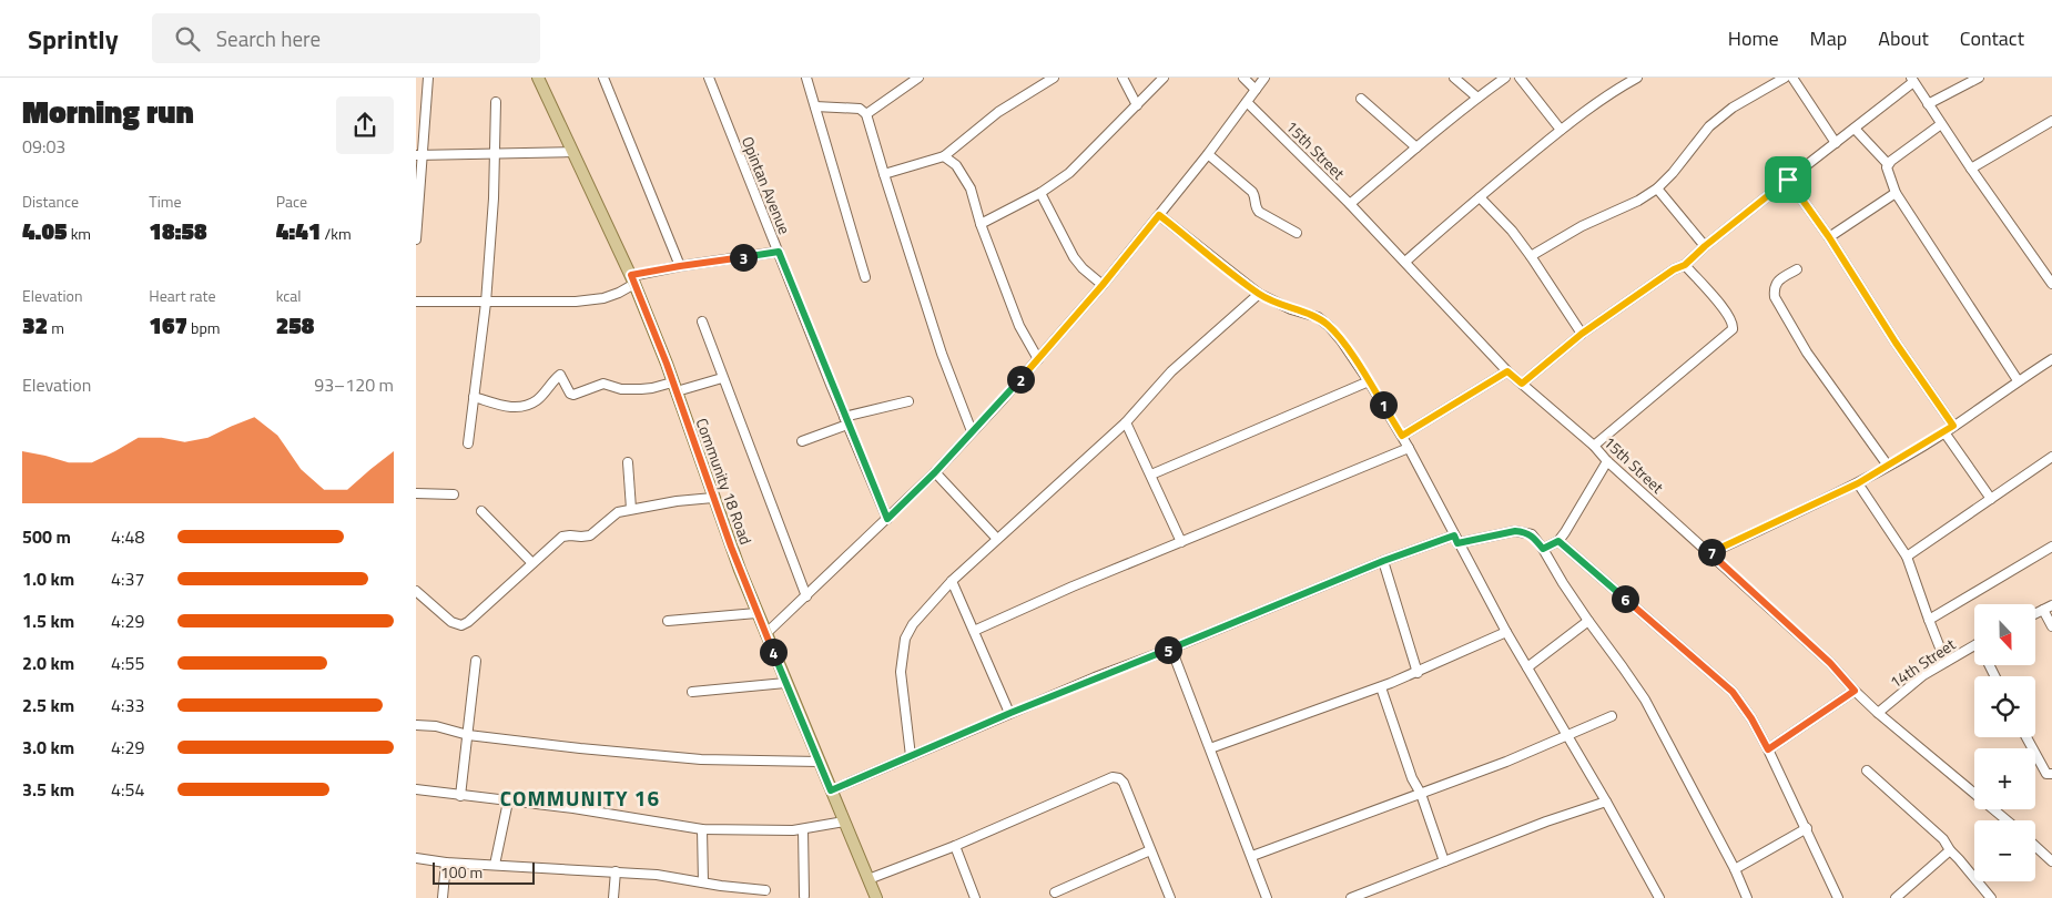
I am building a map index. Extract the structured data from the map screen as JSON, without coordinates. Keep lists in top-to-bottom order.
{
  "streets": {
    "main road": ["Community 18 Road"],
    "street": ["15th Street", "Opintan Avenue", "14th Street"]
  },
  "crossings": [
    ["15th Street", "14th Street"]
  ],
  "districts": ["COMMUNITY 16"],
  "scale_bar": "100 m",
  "north": "bottom",
  "page": {
    "header": "Sprintly",
    "search": "Search here",
    "nav": [
      "Home",
      "Map",
      "About",
      "Contact"
    ],
    "heading": ["Morning run", "09:03"],
    "stats": [
      ["Distance", "4.05 km"],
      ["Time", "18:58"],
      ["Pace", "4:41 /km"],
      ["Elevation", "32 m"],
      ["Heart rate", "167 bpm"],
      ["kcal", "258"]
    ],
    "pins": [
      "3",
      "2",
      "1",
      "7",
      "6",
      "5",
      "4"
    ],
    "chart": ["Elevation", "93–120 m"],
    "list": [
      {
        "name": "500 m",
        "note": "4:48"
      },
      {
        "name": "1.0 km",
        "note": "4:37"
      },
      {
        "name": "1.5 km",
        "note": "4:29"
      },
      {
        "name": "2.0 km",
        "note": "4:55"
      },
      {
        "name": "2.5 km",
        "note": "4:33"
      },
      {
        "name": "3.0 km",
        "note": "4:29"
      },
      {
        "name": "3.5 km",
        "note": "4:54"
      }
    ],
    "map_buttons": ["+", "−"],
    "scale": "100 m"
  }
}
